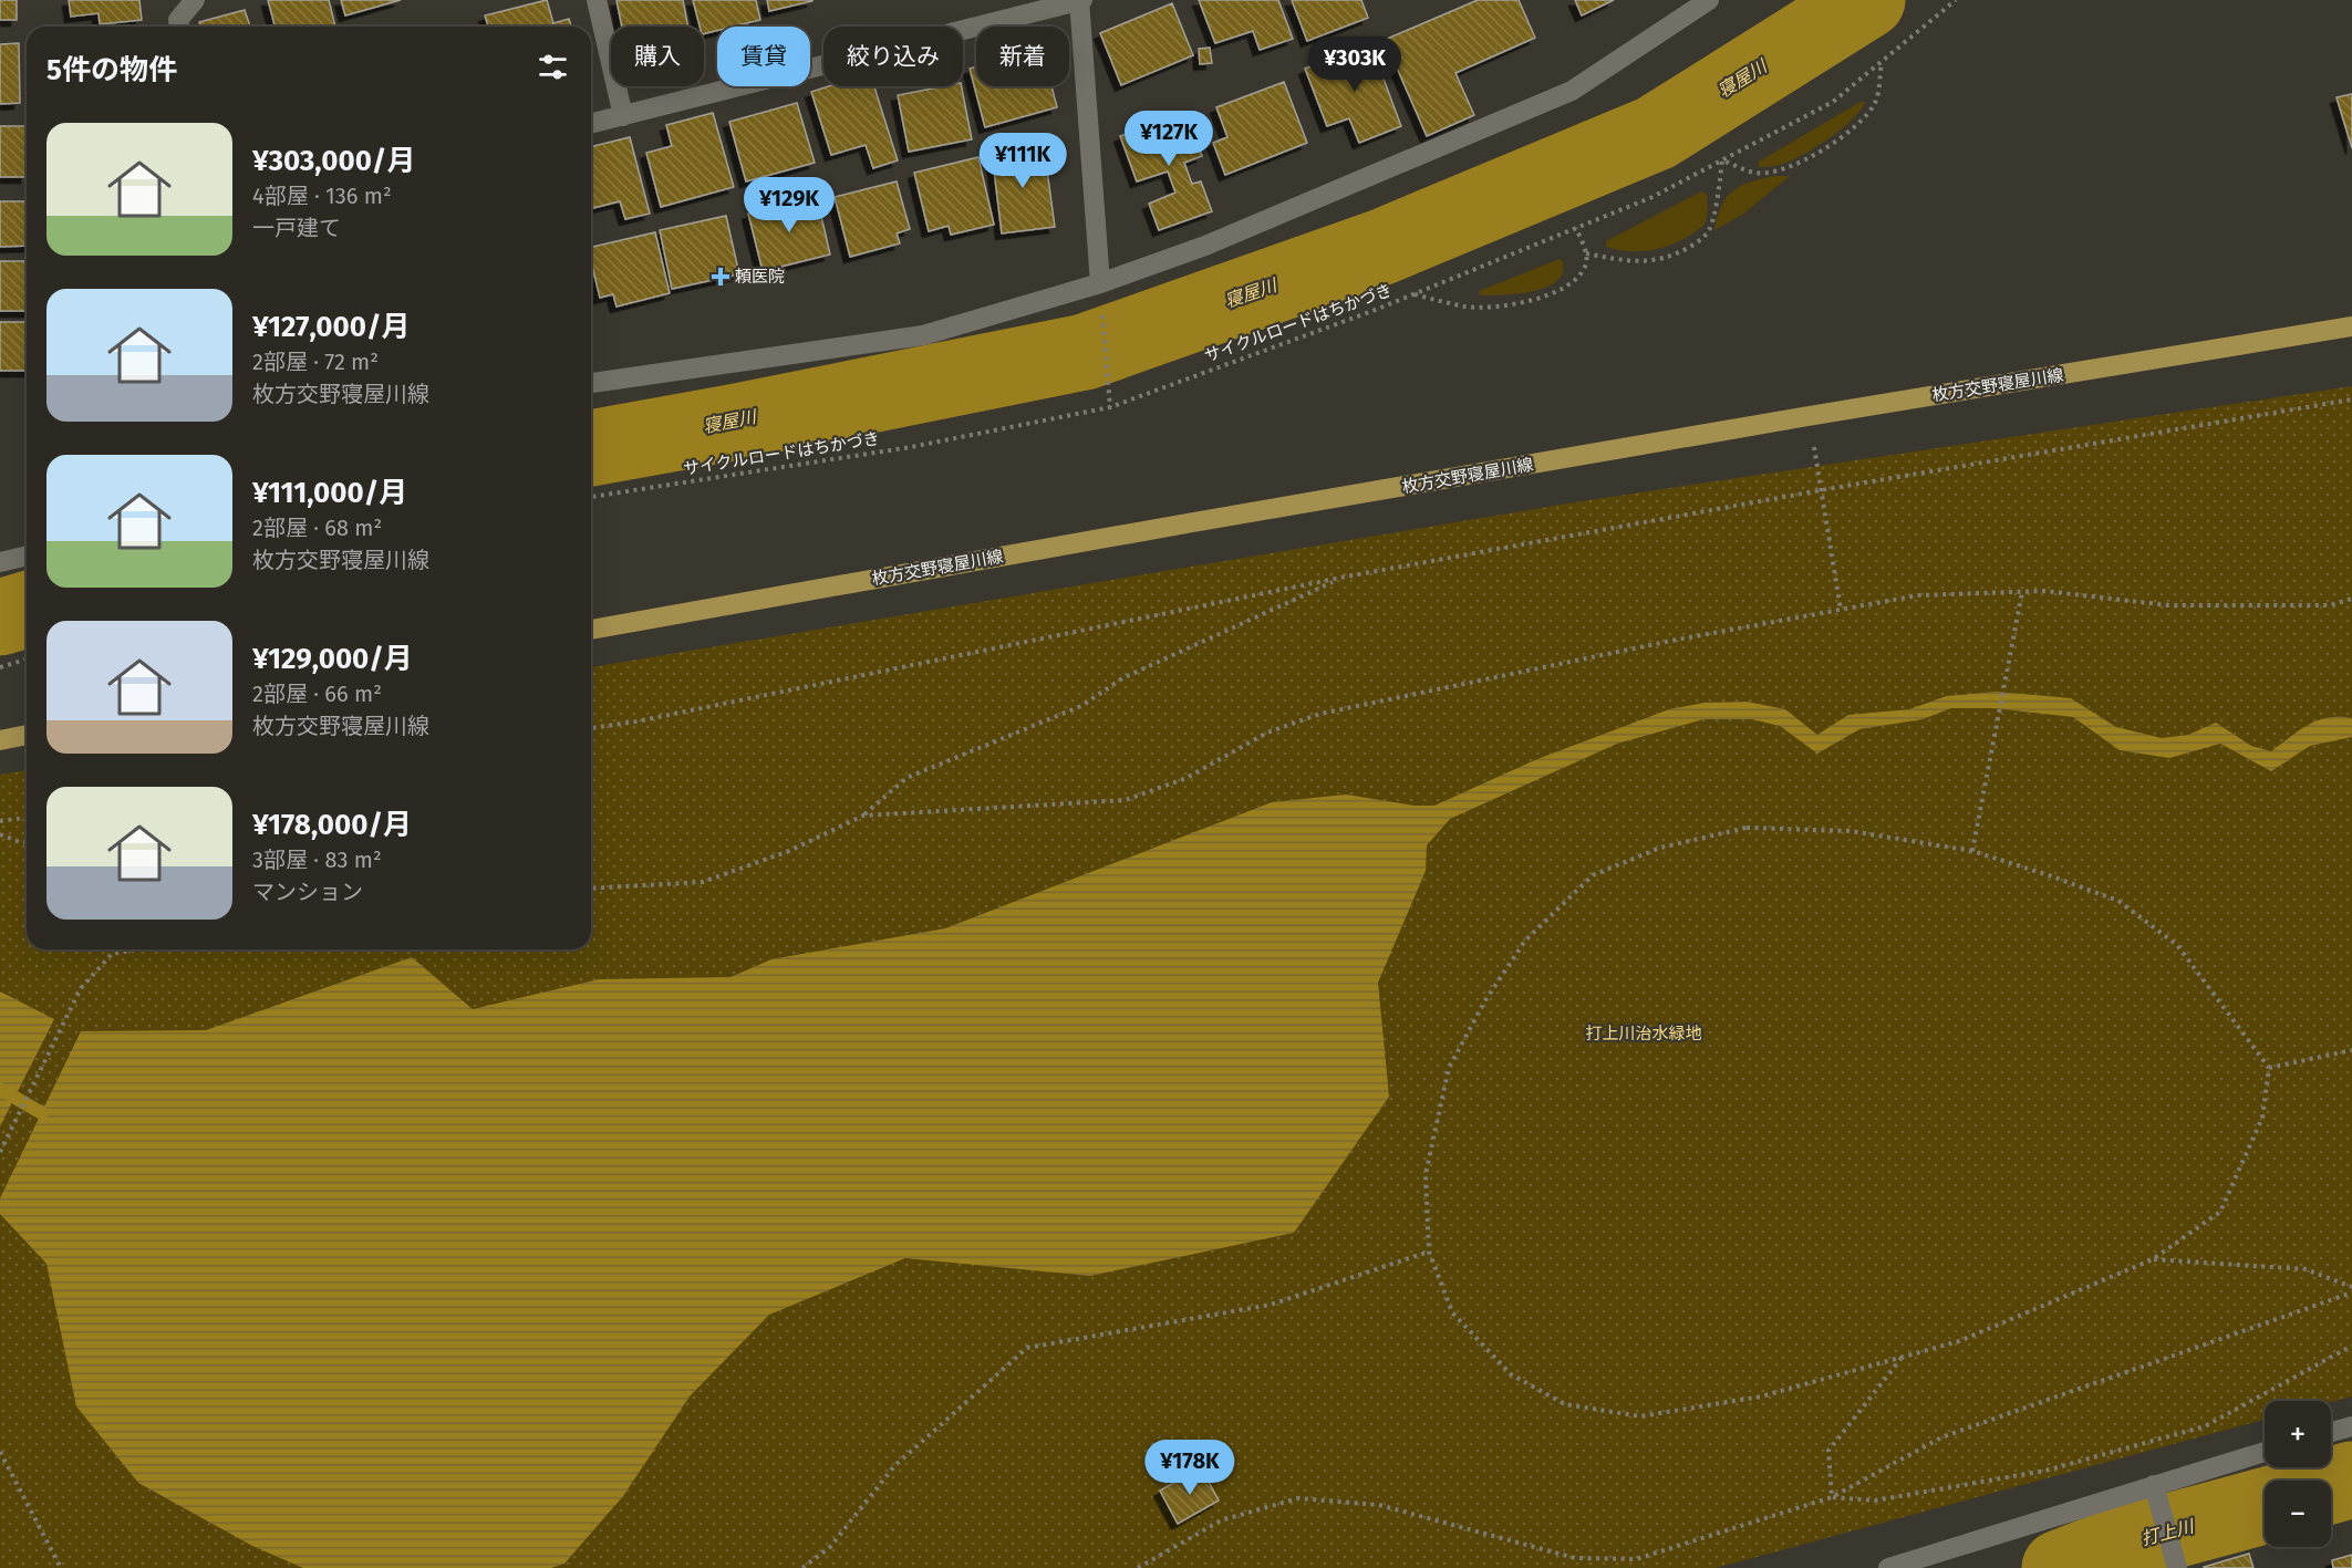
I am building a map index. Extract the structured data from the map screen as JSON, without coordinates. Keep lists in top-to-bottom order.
{
  "streets": {
    "main road": ["枚方交野寝屋川線"],
    "path": ["サイクルロードはちかづき"]
  },
  "water": ["寝屋川", "打上川"],
  "parks": ["打上川治水緑地"],
  "places": {
    "health": ["頼医院"]
  },
  "page": {
    "chip": [
      "購入",
      "賃貸",
      "絞り込み",
      "新着"
    ],
    "heading": "5件の物件",
    "price": [
      "¥303K",
      "¥127K",
      "¥111K",
      "¥129K",
      "¥178K"
    ],
    "list": [
      {
        "name": "¥303,000/月",
        "note": "4部屋 · 136 m² · 一戸建て"
      },
      {
        "name": "¥127,000/月",
        "note": "2部屋 · 72 m² · 枚方交野寝屋川線"
      },
      {
        "name": "¥111,000/月",
        "note": "2部屋 · 68 m² · 枚方交野寝屋川線"
      },
      {
        "name": "¥129,000/月",
        "note": "2部屋 · 66 m² · 枚方交野寝屋川線"
      },
      {
        "name": "¥178,000/月",
        "note": "3部屋 · 83 m² · マンション"
      }
    ],
    "map_buttons": ["+", "−"]
  }
}
